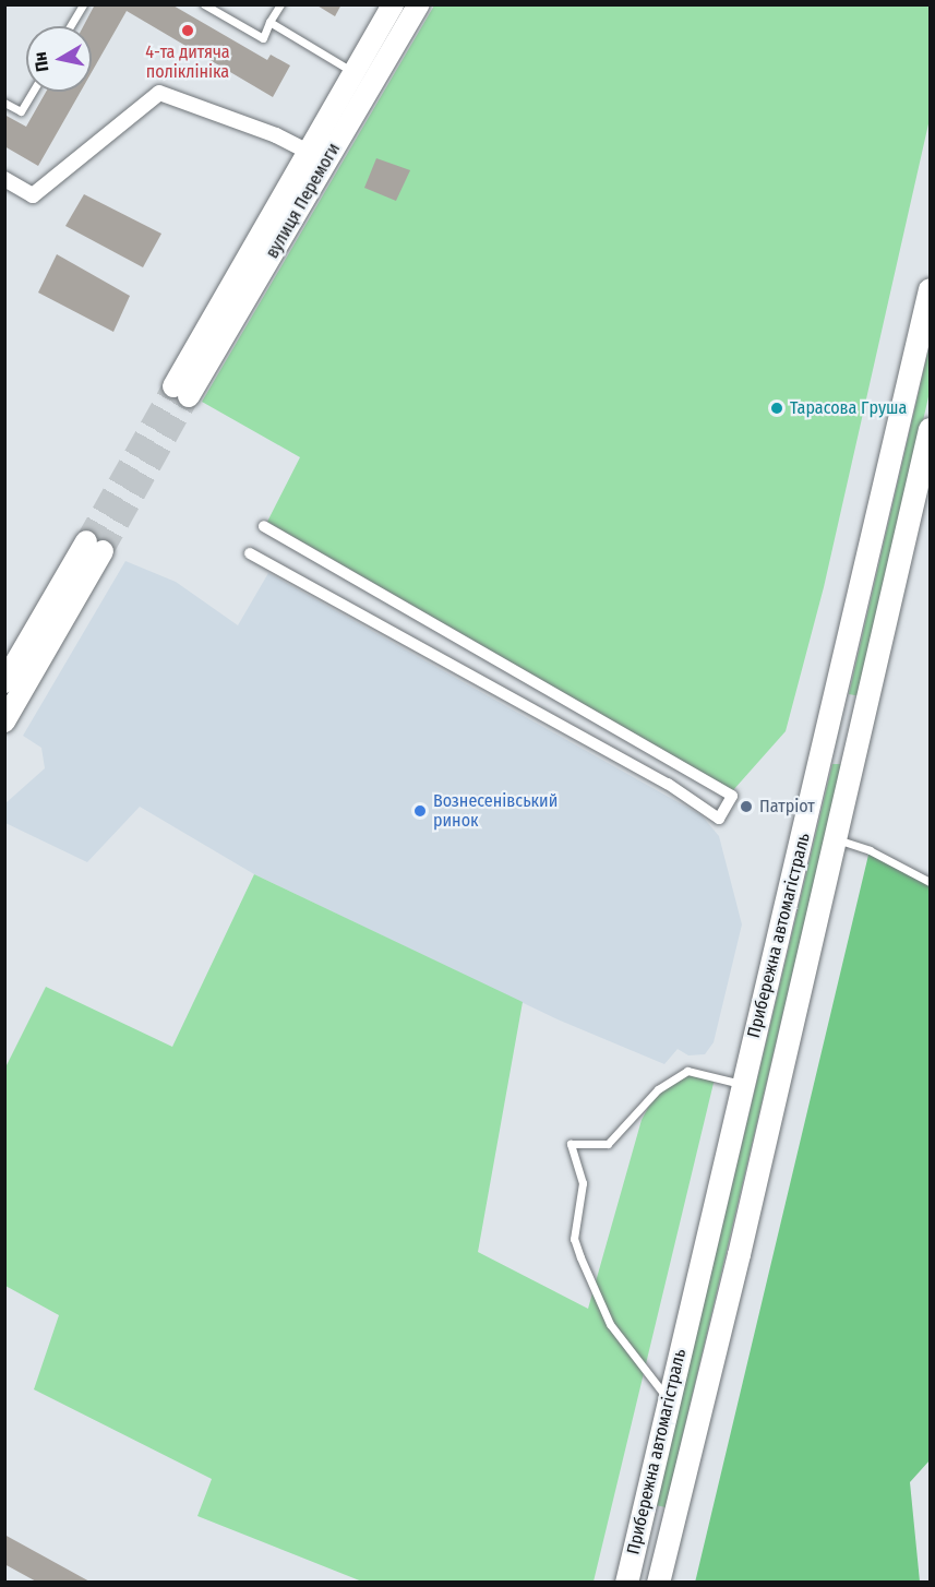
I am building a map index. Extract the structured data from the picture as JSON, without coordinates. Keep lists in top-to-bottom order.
{
  "streets": {
    "main road": ["вулиця Перемоги", "Прибережна автомагістраль"]
  },
  "places": [
    "4-та дитяча поліклініка",
    "Тарасова Груша",
    "Патріот",
    "Вознесенівський ринок"
  ],
  "north": "left"
}
